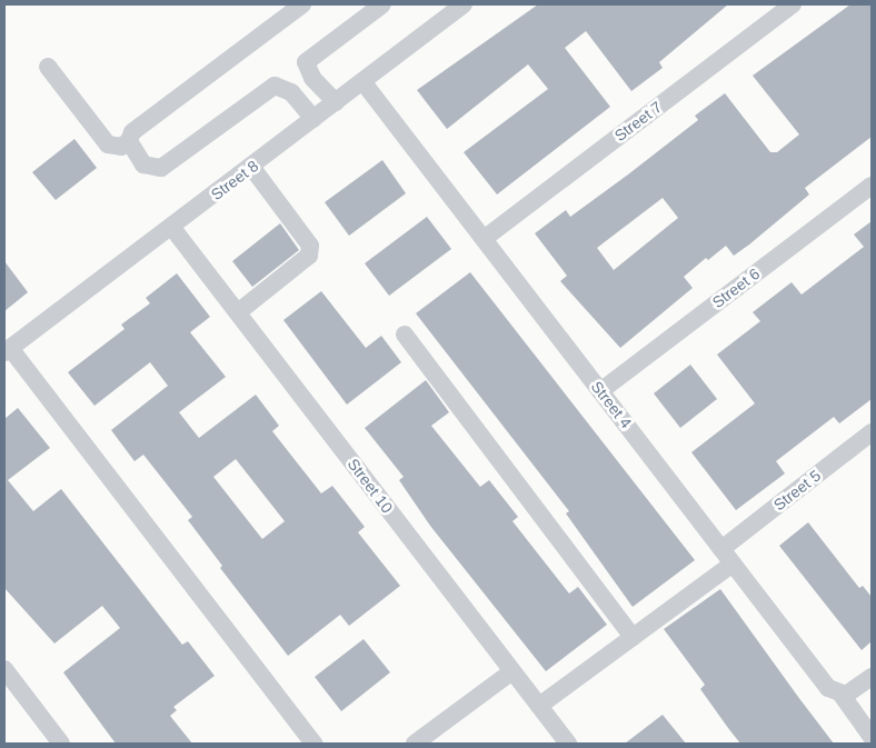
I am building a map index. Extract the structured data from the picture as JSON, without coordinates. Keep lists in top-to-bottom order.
{
  "streets": {
    "street": [
      "Street 7",
      "Street 8",
      "Street 6",
      "Street 4",
      "Street 10",
      "Street 5"
    ]
  },
  "crossings": [
    ["Street 7", "Street 4"],
    ["Street 8", "Street 4"],
    ["Street 8", "Street 10"],
    ["Street 6", "Street 4"],
    ["Street 4", "Street 5"],
    ["Street 10", "Street 5"]
  ]
}
